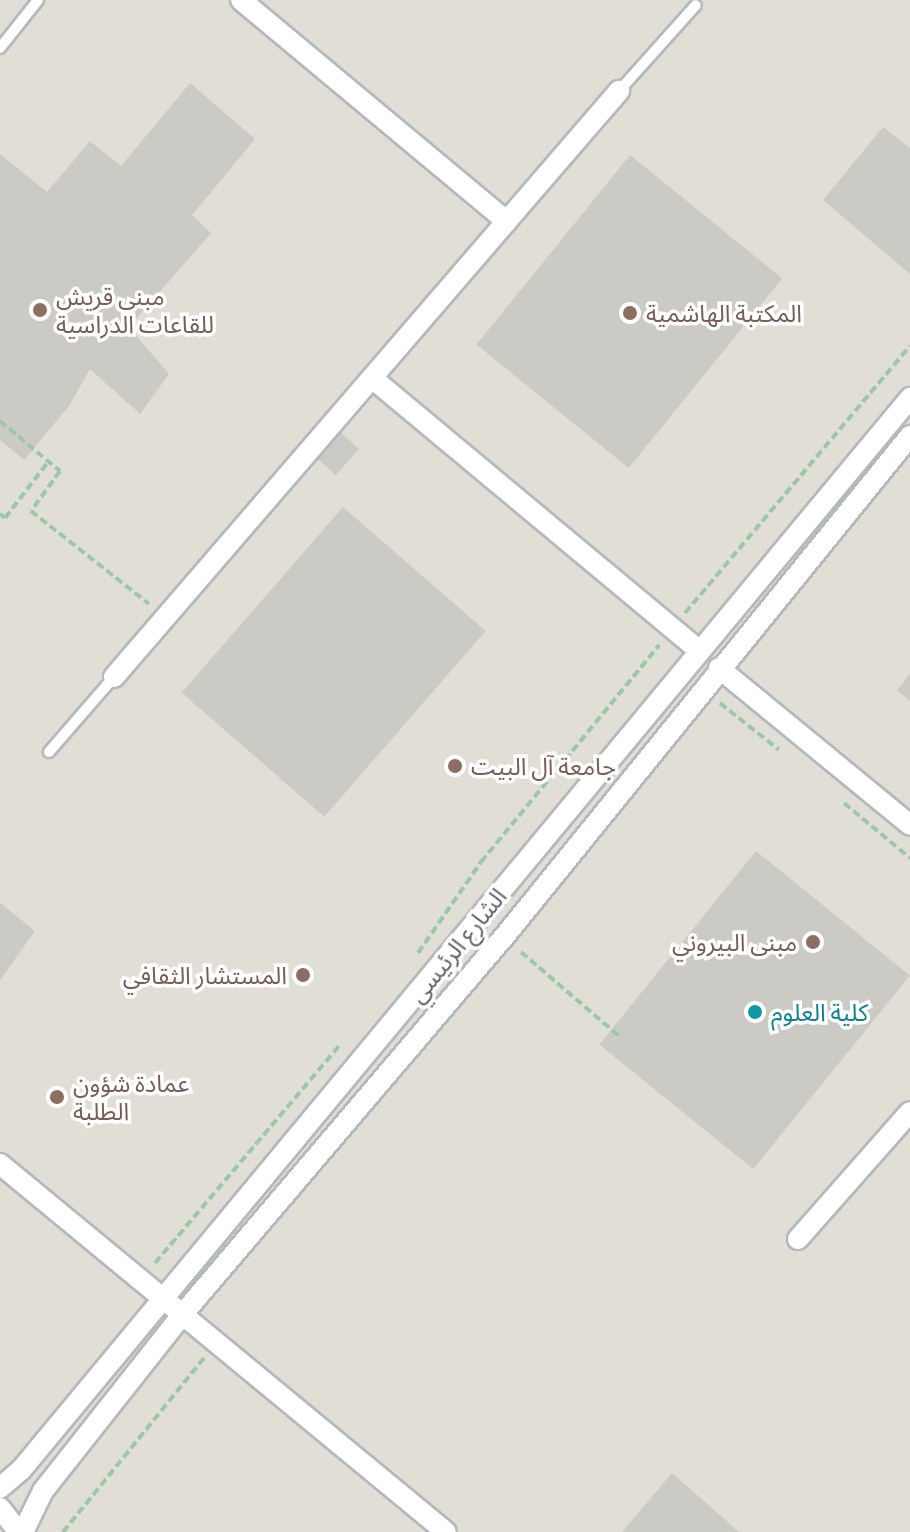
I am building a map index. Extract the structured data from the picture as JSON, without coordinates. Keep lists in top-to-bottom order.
{
  "streets": {
    "street": ["الشارع الرئيسي"]
  },
  "places": [
    "مبنى قريش للقاعات الدراسية",
    "المكتبة الهاشمية",
    "جامعة آل البيت",
    "مبنى البيروني",
    "المستشار الثقافي",
    "كلية العلوم",
    "عمادة شؤون الطلبة"
  ]
}
